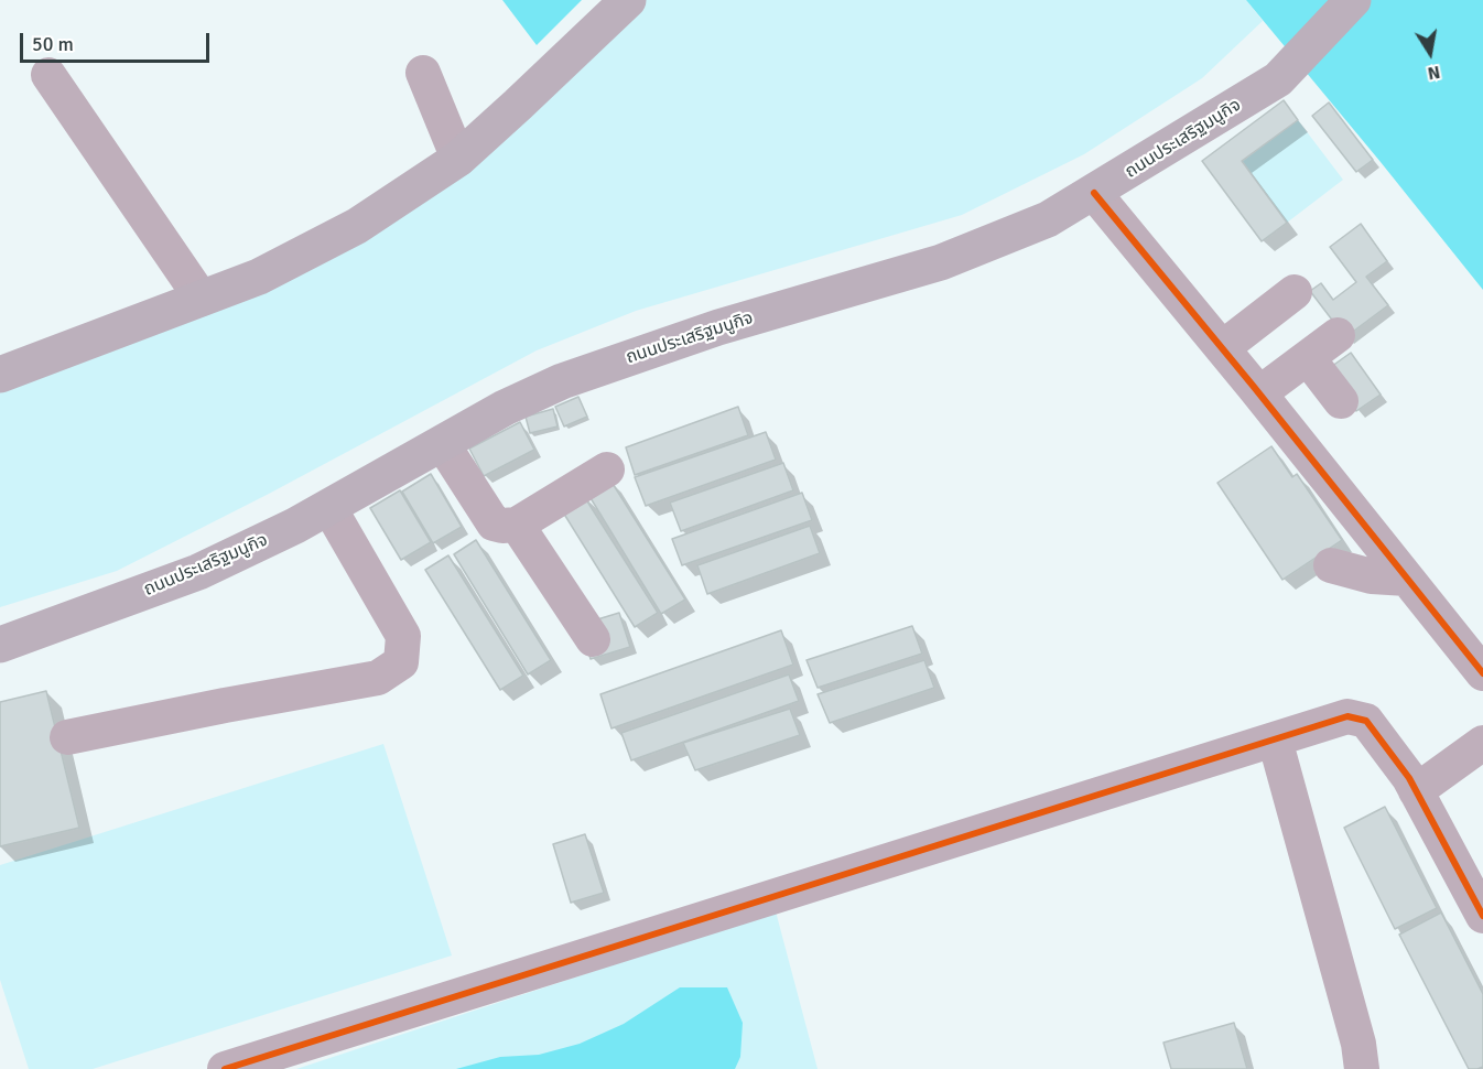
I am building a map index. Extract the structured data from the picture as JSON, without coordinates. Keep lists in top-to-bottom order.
{
  "streets": {
    "main road": ["ถนนประเสริฐมนูกิจ"]
  },
  "scale_bar": "50 m",
  "north": "bottom"
}
